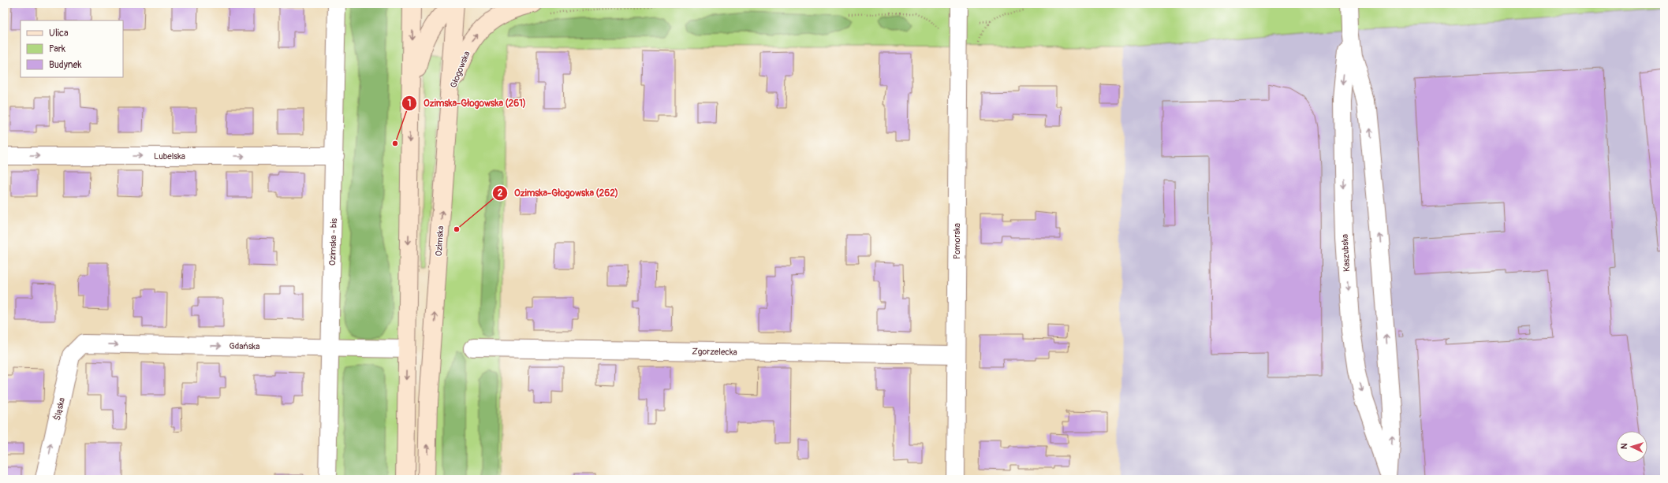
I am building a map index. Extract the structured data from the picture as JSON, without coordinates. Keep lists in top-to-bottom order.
{
  "streets": {
    "main road": ["Głogowska", "Ozimska"],
    "street": [
      "Lubelska",
      "Pomorska",
      "Ozimska - bis",
      "Kaszubska",
      "Gdańska",
      "Zgorzelecka",
      "Śląska"
    ]
  },
  "crossings": [
    ["Głogowska", "Ozimska"],
    ["Lubelska", "Ozimska - bis"],
    ["Pomorska", "Zgorzelecka"],
    ["Ozimska - bis", "Gdańska"],
    ["Gdańska", "Śląska"]
  ],
  "one_way": ["Lubelska", "Gdańska", "Śląska"],
  "places": ["Ozimska-Głogowska (261)", "Ozimska-Głogowska (262)"],
  "legend": ["Ulica", "Park", "Budynek"],
  "north": "left"
}
